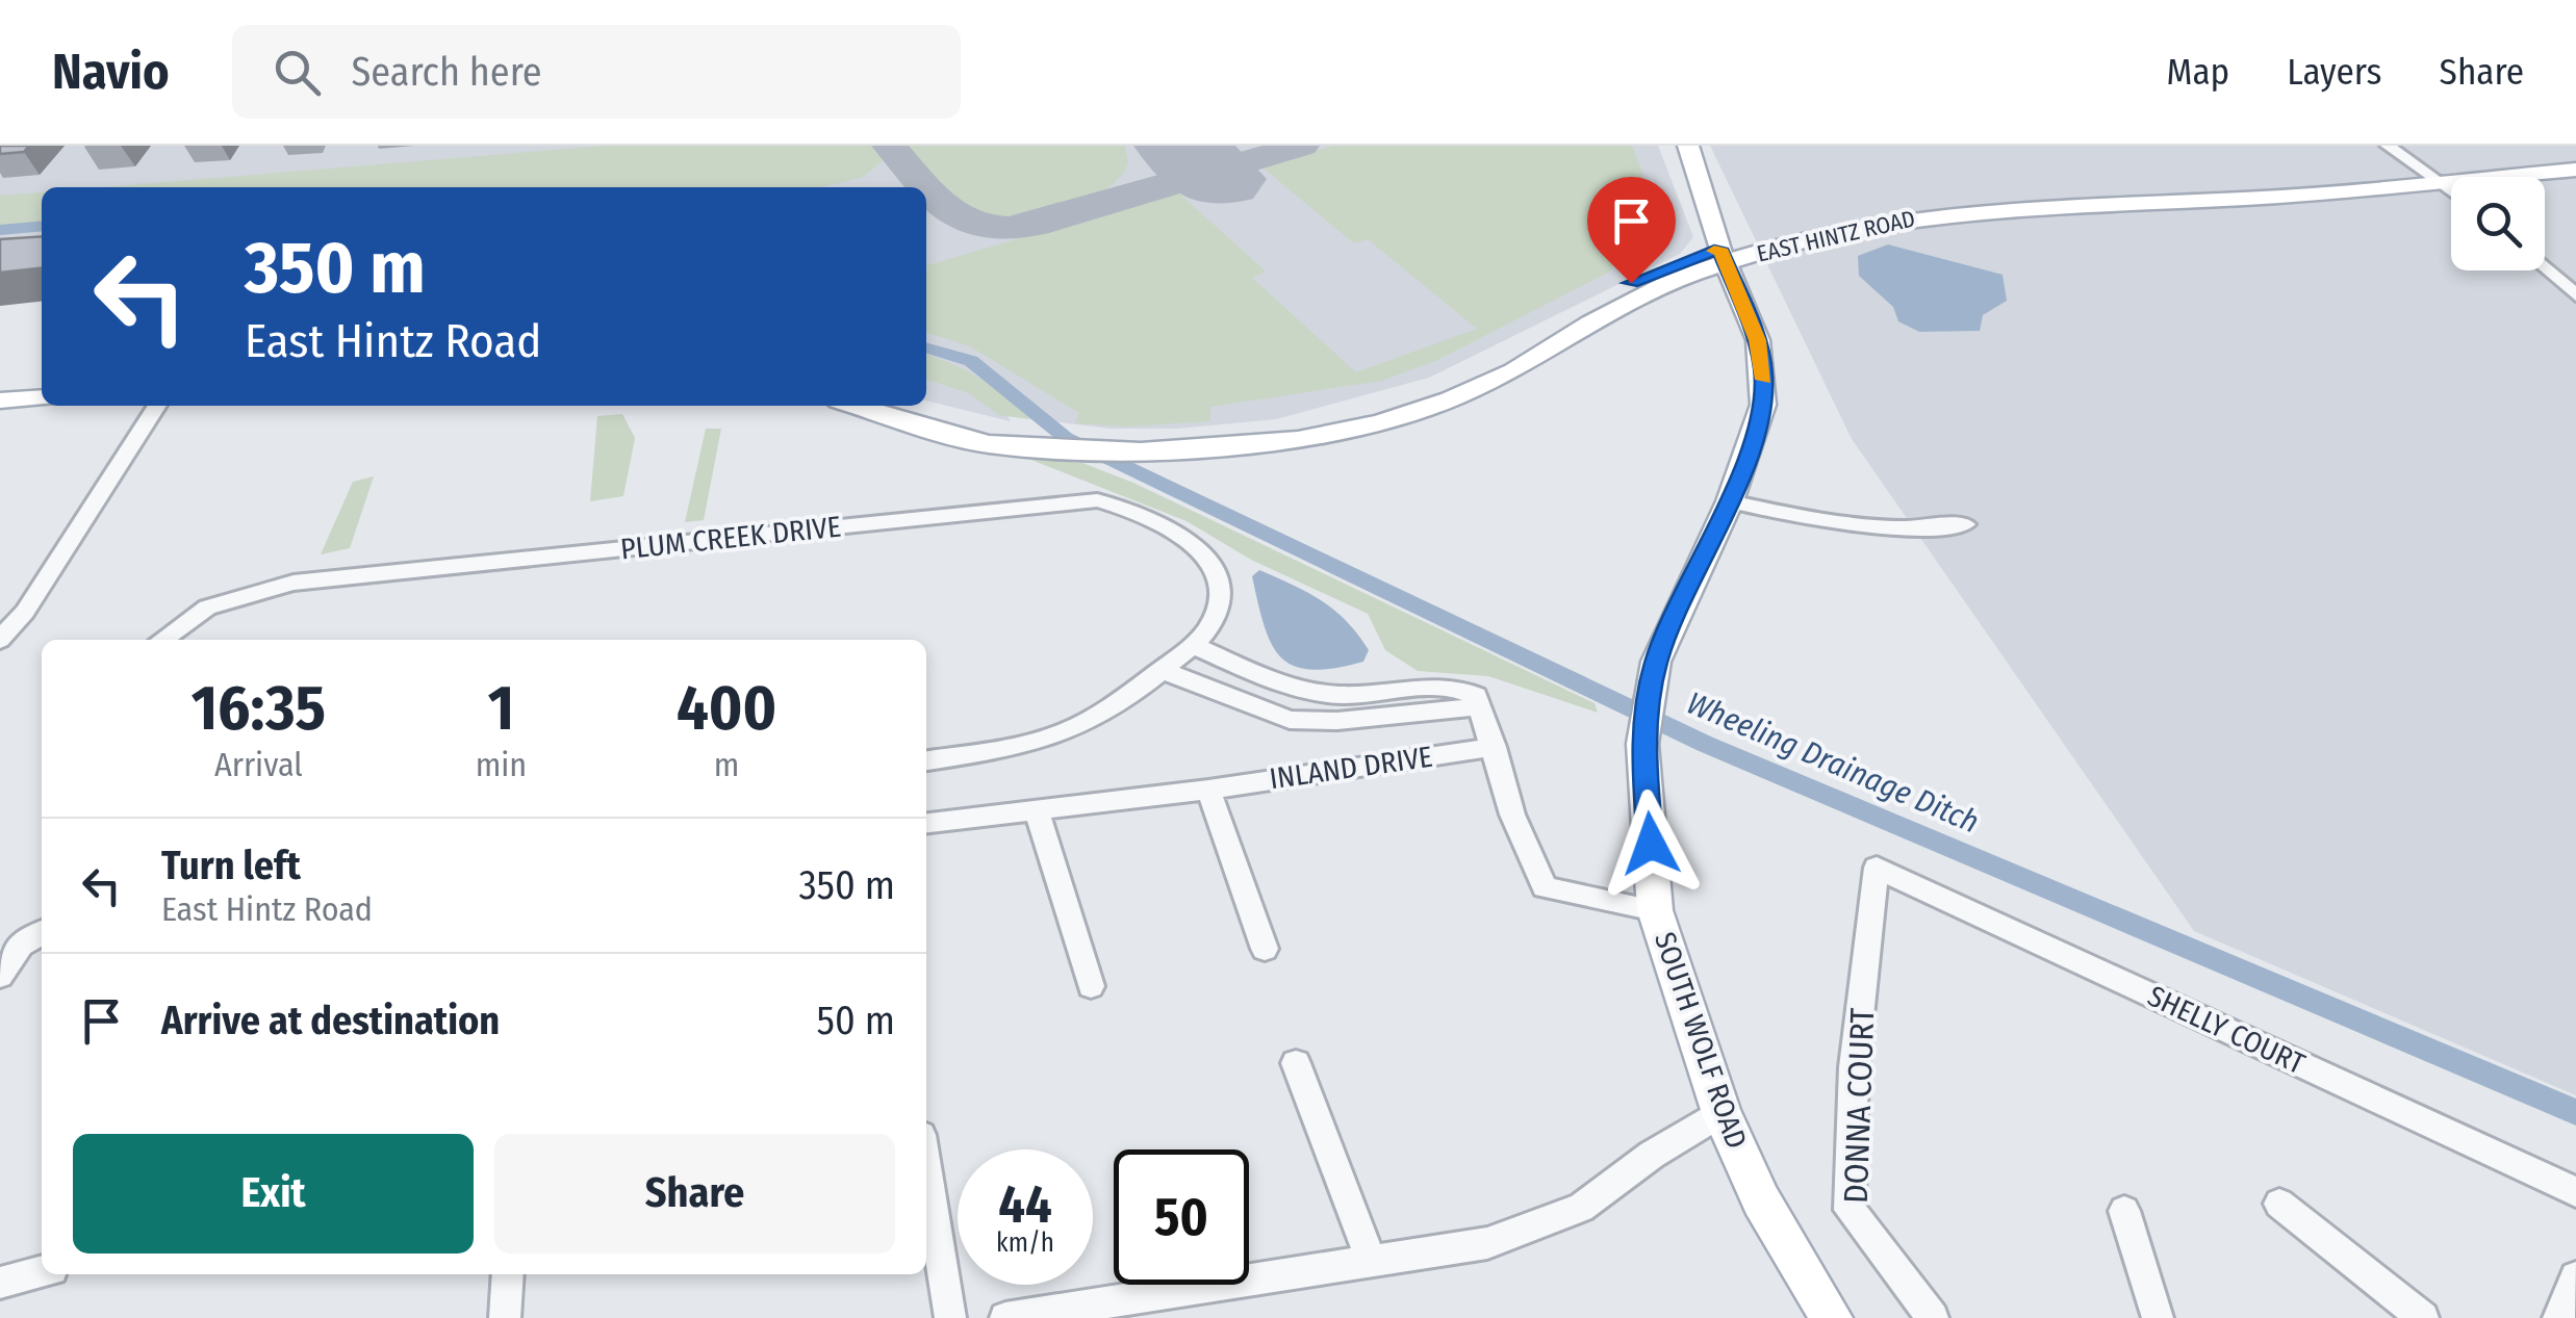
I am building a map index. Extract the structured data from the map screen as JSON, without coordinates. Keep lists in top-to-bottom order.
{
  "streets": {
    "main road": ["EAST HINTZ ROAD", "SOUTH WOLF ROAD"],
    "street": [
      "PLUM CREEK DRIVE",
      "INLAND DRIVE",
      "SHELLY COURT",
      "DONNA COURT"
    ]
  },
  "crossings": [
    ["EAST HINTZ ROAD", "SOUTH WOLF ROAD"],
    ["SHELLY COURT", "DONNA COURT"]
  ],
  "water": ["Wheeling Drainage Ditch"],
  "page": {
    "header": "Navio",
    "search": "Search here",
    "nav": ["Map", "Layers", "Share"],
    "turn": ["350 m", "East Hintz Road"],
    "eta": [
      "16:35",
      "Arrival",
      "1",
      "min",
      "400",
      "m"
    ],
    "list": [
      {
        "name": "Turn left",
        "note": "East Hintz Road",
        "value": "350 m"
      },
      {
        "name": "Arrive at destination",
        "value": "50 m"
      }
    ],
    "buttons": ["Exit", "Share"],
    "speed": "44 km/h",
    "limit": "50"
  }
}
